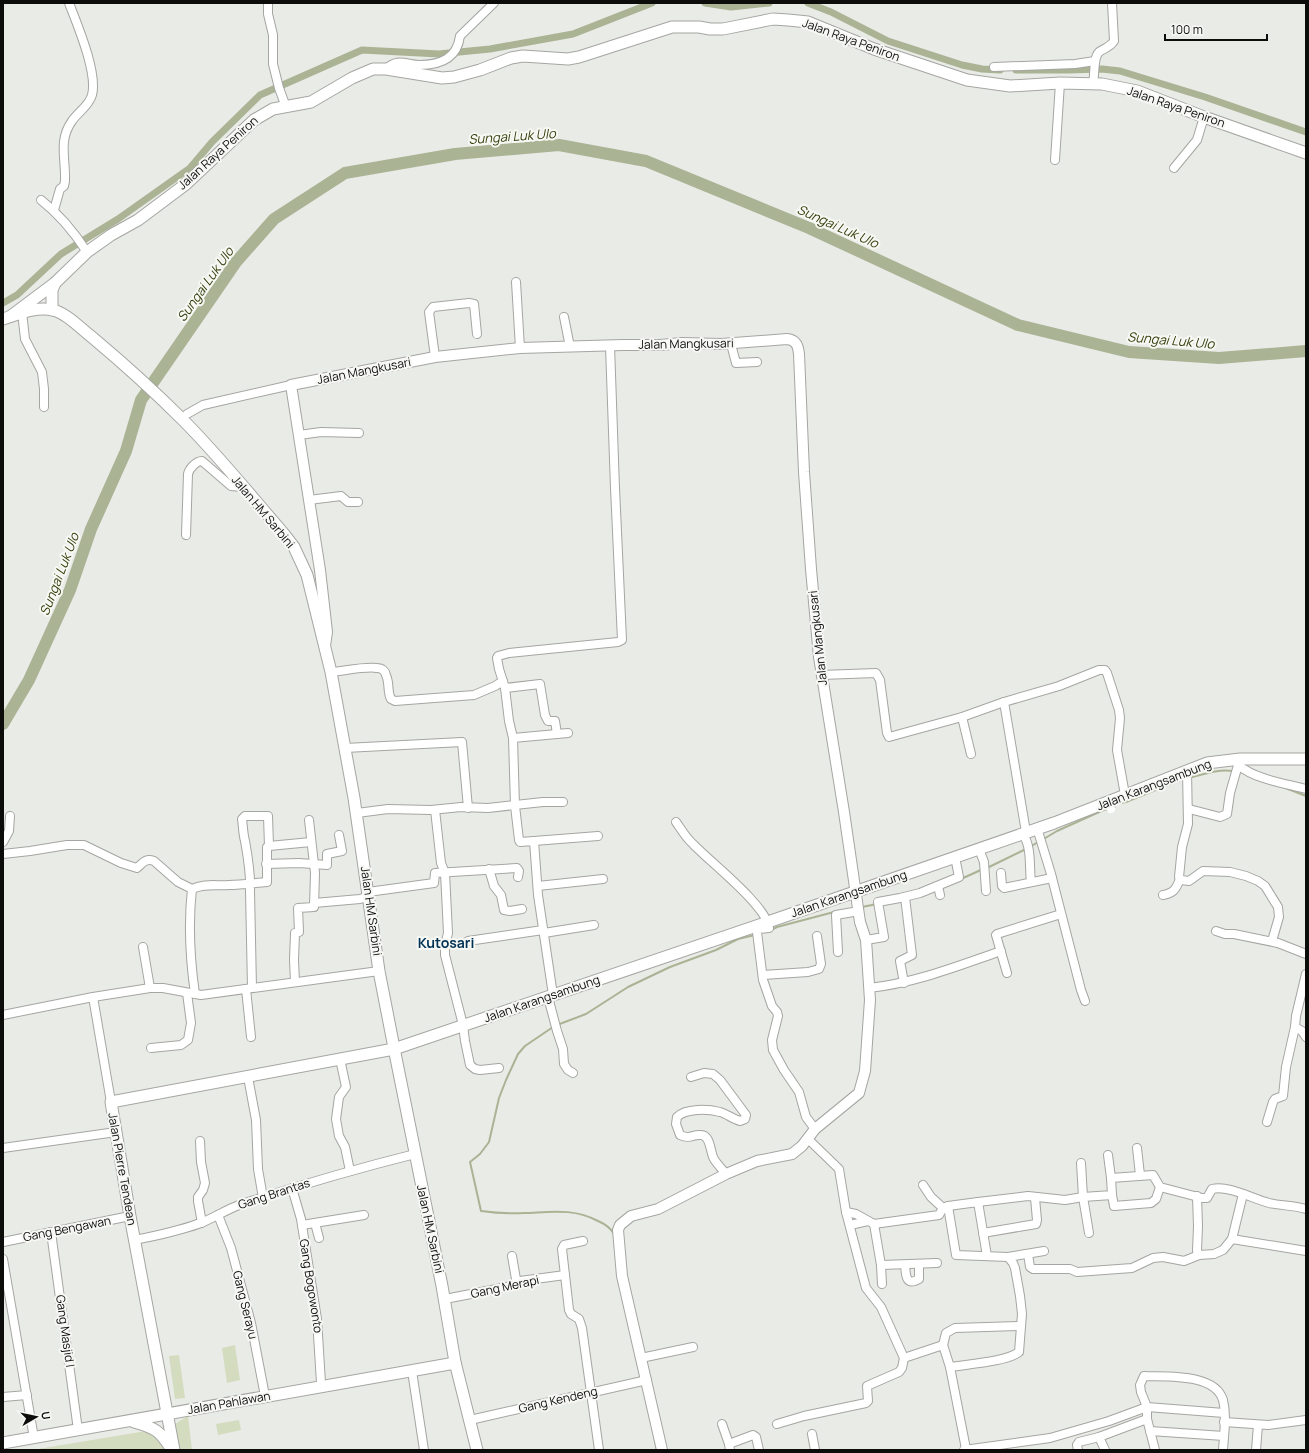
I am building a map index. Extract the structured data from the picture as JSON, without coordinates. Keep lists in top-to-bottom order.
{
  "streets": {
    "main road": [
      "Jalan Raya Peniron",
      "Jalan HM Sarbini",
      "Jalan Karangsambung",
      "Jalan Pierre Tendean",
      "Jalan Pahlawan"
    ],
    "street": [
      "Jalan Mangkusari",
      "Gang Brantas",
      "Gang Bengawan",
      "Gang Bogowonto",
      "Gang Merapi",
      "Gang Serayu",
      "Gang Masjid I",
      "Gang Kendeng"
    ]
  },
  "crossings": [
    ["Jalan Mangkusari", "Jalan Karangsambung"],
    ["Jalan HM Sarbini", "Jalan Karangsambung"],
    ["Jalan HM Sarbini", "Jalan Pierre Tendean"],
    ["Jalan HM Sarbini", "Gang Brantas"],
    ["Jalan HM Sarbini", "Gang Merapi"],
    ["Jalan HM Sarbini", "Gang Kendeng"],
    ["Jalan HM Sarbini", "Jalan Pahlawan"],
    ["Jalan Karangsambung", "Jalan Pierre Tendean"],
    ["Jalan Pierre Tendean", "Gang Brantas"],
    ["Jalan Pierre Tendean", "Gang Bengawan"],
    ["Jalan Pierre Tendean", "Jalan Pahlawan"],
    ["Gang Brantas", "Gang Bogowonto"],
    ["Gang Brantas", "Gang Serayu"],
    ["Gang Bengawan", "Gang Masjid I"],
    ["Gang Bogowonto", "Jalan Pahlawan"],
    ["Gang Serayu", "Jalan Pahlawan"],
    ["Gang Masjid I", "Jalan Pahlawan"]
  ],
  "districts": ["Kutosari"],
  "water": ["Sungai Luk Ulo"],
  "scale_bar": "100 m",
  "north": "right"
}
